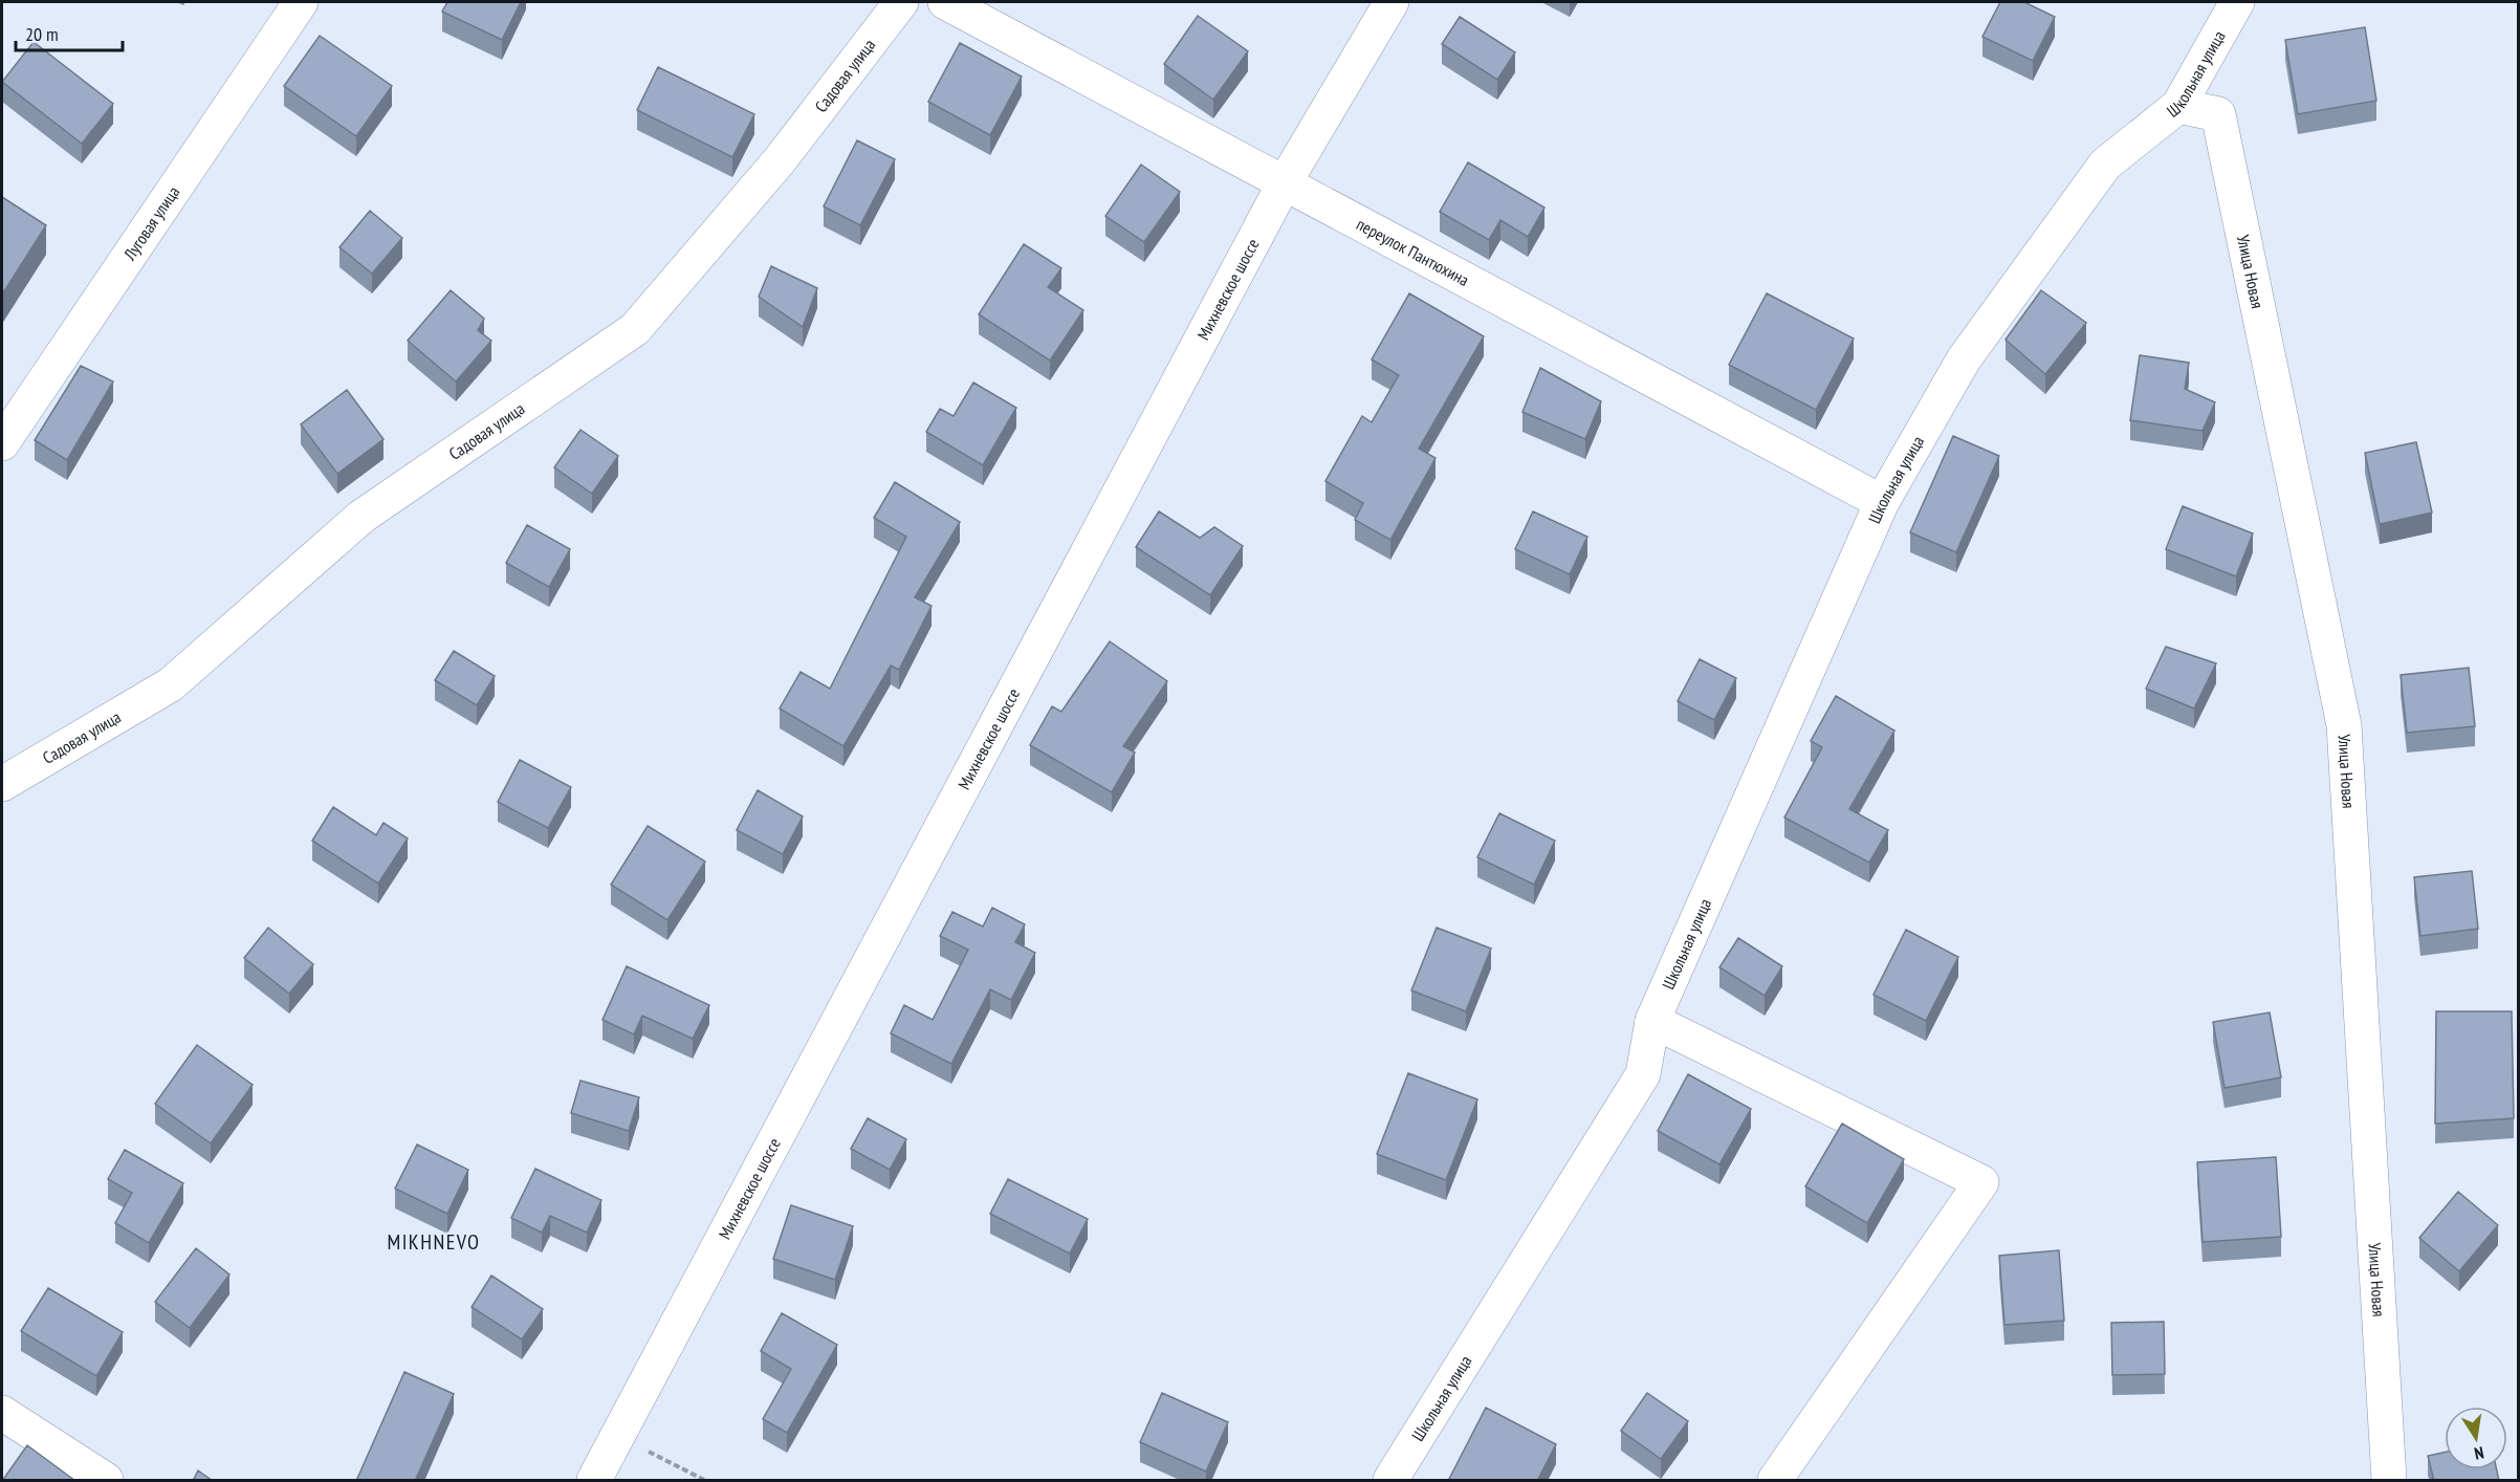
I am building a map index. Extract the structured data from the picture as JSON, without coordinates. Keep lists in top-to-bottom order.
{
  "streets": {
    "street": [
      "Школьная улица",
      "Садовая улица",
      "Луговая улица",
      "переулок Пантюхина",
      "Улица Новая",
      "Михневское шоссе"
    ]
  },
  "crossings": [
    ["Школьная улица", "переулок Пантюхина"],
    ["Школьная улица", "Улица Новая"],
    ["переулок Пантюхина", "Михневское шоссе"]
  ],
  "districts": ["MIKHNEVO"],
  "scale_bar": "20 m",
  "north": "bottom"
}
